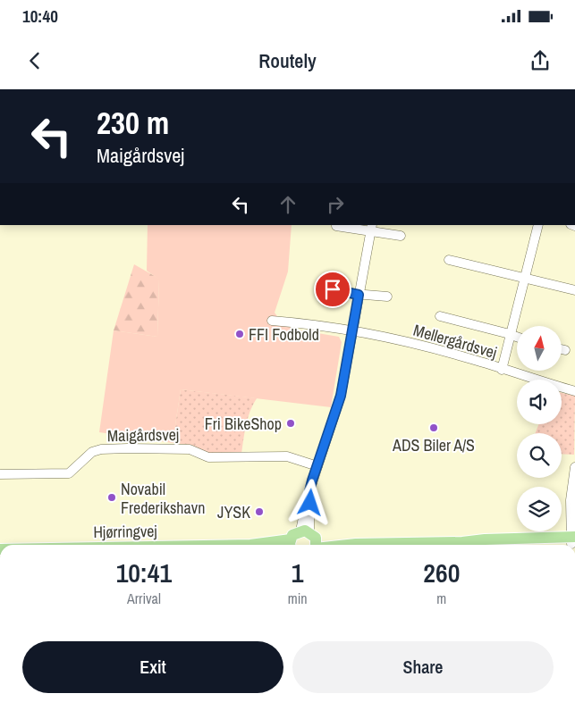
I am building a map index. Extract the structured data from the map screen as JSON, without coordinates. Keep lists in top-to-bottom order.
{
  "streets": {
    "street": ["Mellergårdsvej", "Maigårdsvej"]
  },
  "places": [
    "FFI Fodbold",
    "Fri BikeShop",
    "ADS Biler A/S",
    "Novabil Frederikshavn",
    "JYSK"
  ],
  "north": "top",
  "page": {
    "status": "10:40",
    "header": "Routely",
    "turn": ["230 m", "Maigårdsvej"],
    "eta": [
      "10:41",
      "Arrival",
      "1",
      "min",
      "260",
      "m"
    ],
    "buttons": ["Exit", "Share"]
  }
}
